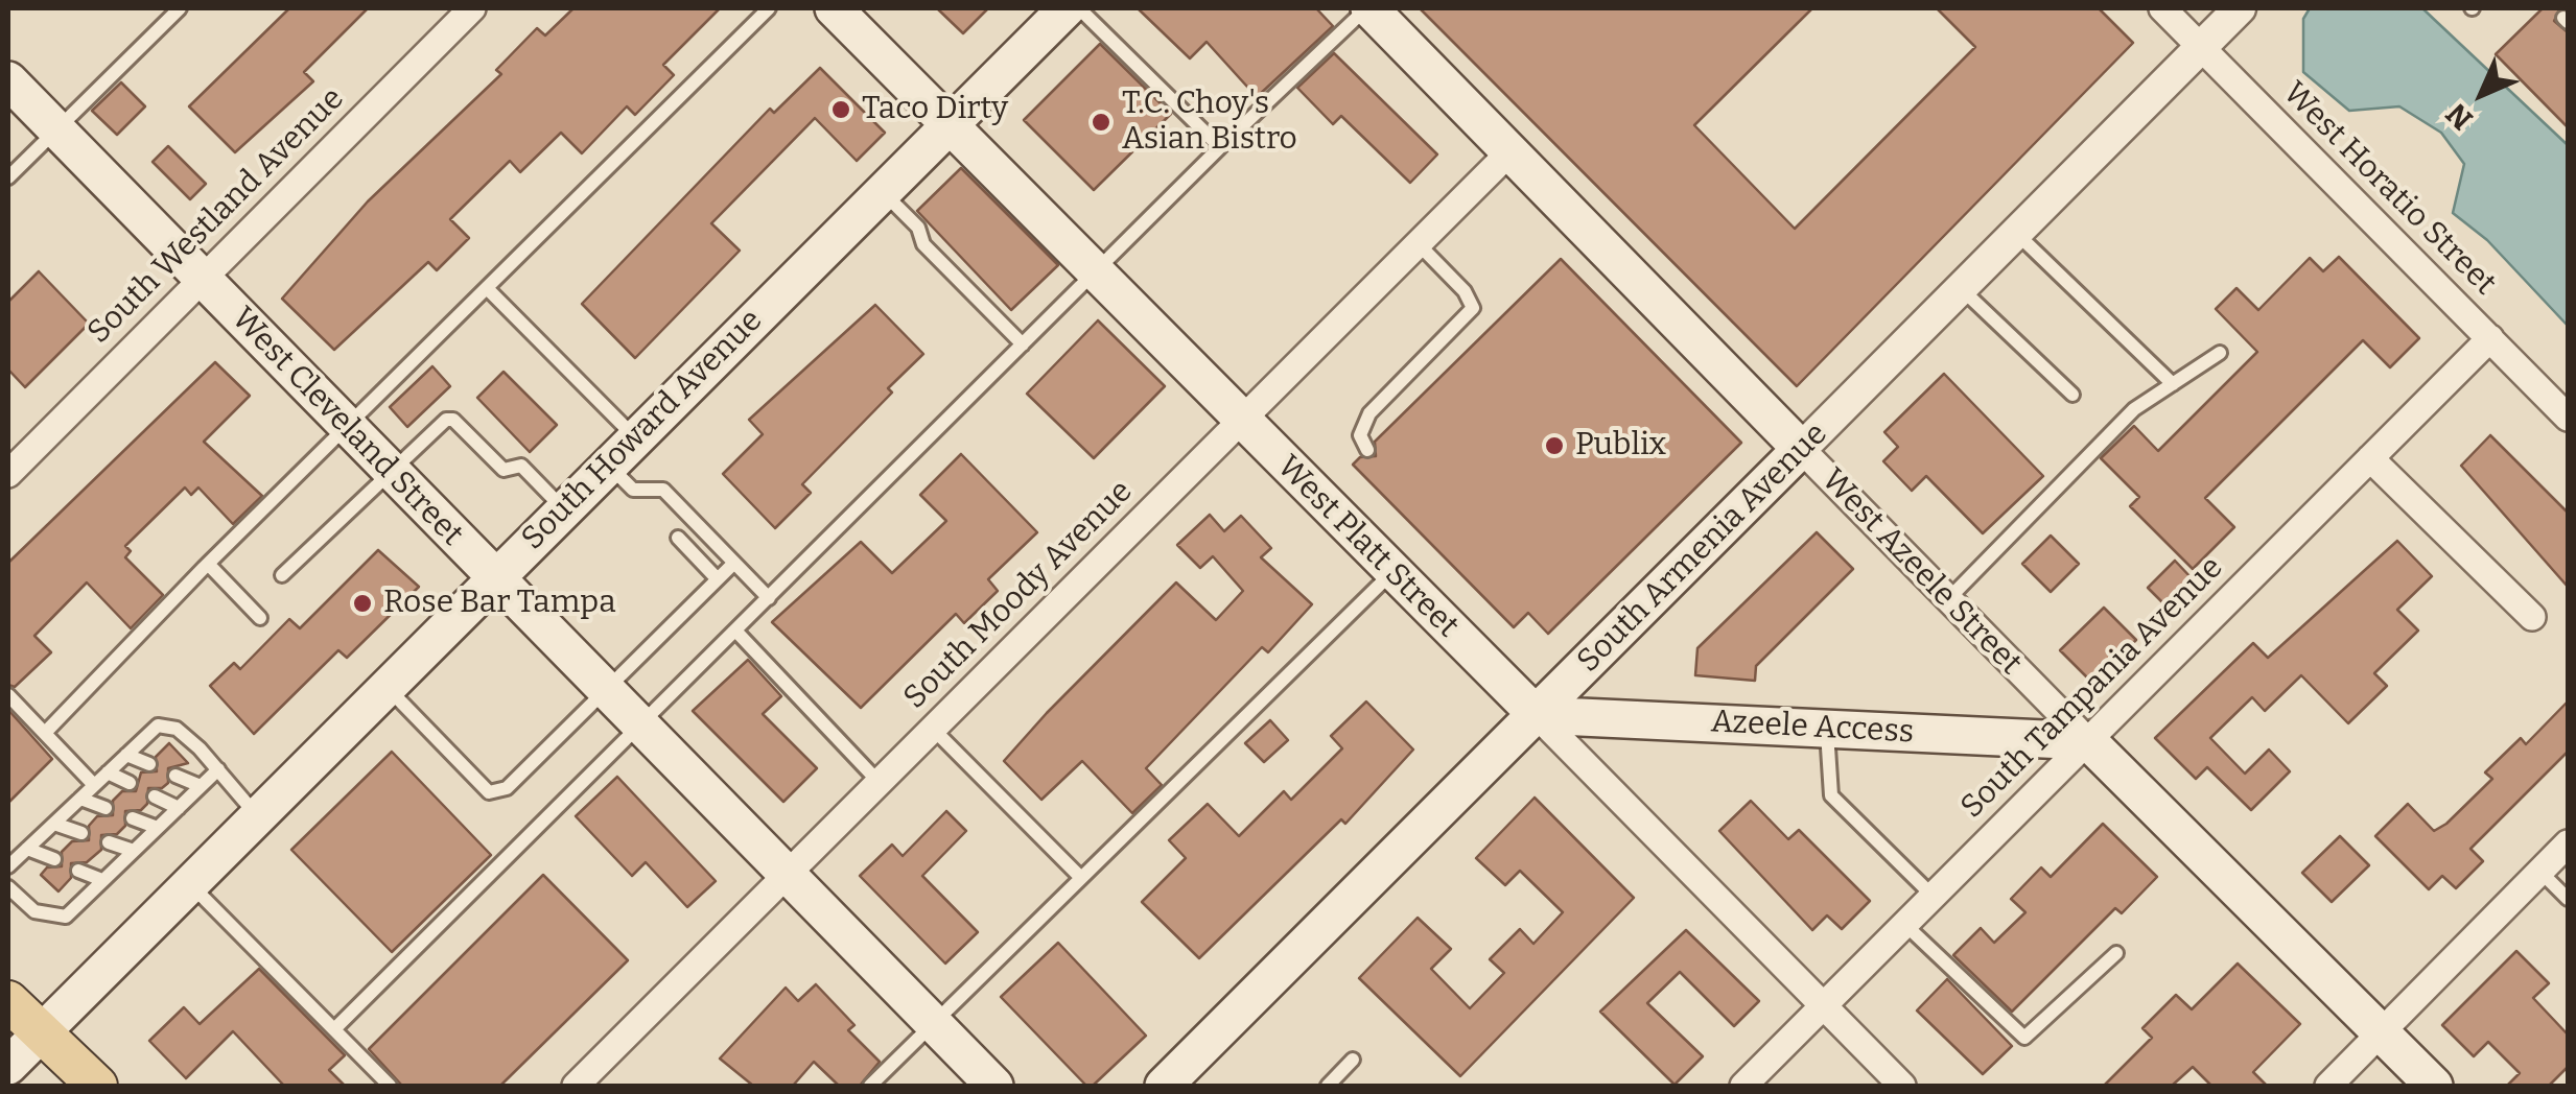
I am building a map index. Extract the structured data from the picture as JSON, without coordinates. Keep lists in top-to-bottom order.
{
  "streets": {
    "main road": [
      "West Cleveland Street",
      "South Howard Avenue",
      "West Platt Street",
      "South Armenia Avenue",
      "West Azeele Street",
      "Azeele Access"
    ],
    "street": [
      "West Horatio Street",
      "South Westland Avenue",
      "South Moody Avenue",
      "South Tampania Avenue"
    ]
  },
  "crossings": [
    ["West Horatio Street", "South Armenia Avenue"],
    ["West Horatio Street", "South Tampania Avenue"],
    ["South Westland Avenue", "West Cleveland Street"],
    ["West Cleveland Street", "South Howard Avenue"],
    ["West Cleveland Street", "South Moody Avenue"],
    ["South Howard Avenue", "West Platt Street"],
    ["West Platt Street", "South Armenia Avenue"],
    ["West Platt Street", "South Moody Avenue"],
    ["West Platt Street", "South Tampania Avenue"],
    ["West Platt Street", "Azeele Access"],
    ["South Armenia Avenue", "West Azeele Street"],
    ["South Armenia Avenue", "Azeele Access"],
    ["West Azeele Street", "South Moody Avenue"],
    ["West Azeele Street", "South Tampania Avenue"],
    ["West Azeele Street", "Azeele Access"],
    ["South Tampania Avenue", "Azeele Access"]
  ],
  "places": [
    "Taco Dirty",
    "T.C. Choy's Asian Bistro",
    "Publix",
    "Rose Bar Tampa"
  ],
  "north": "bottom left"
}
